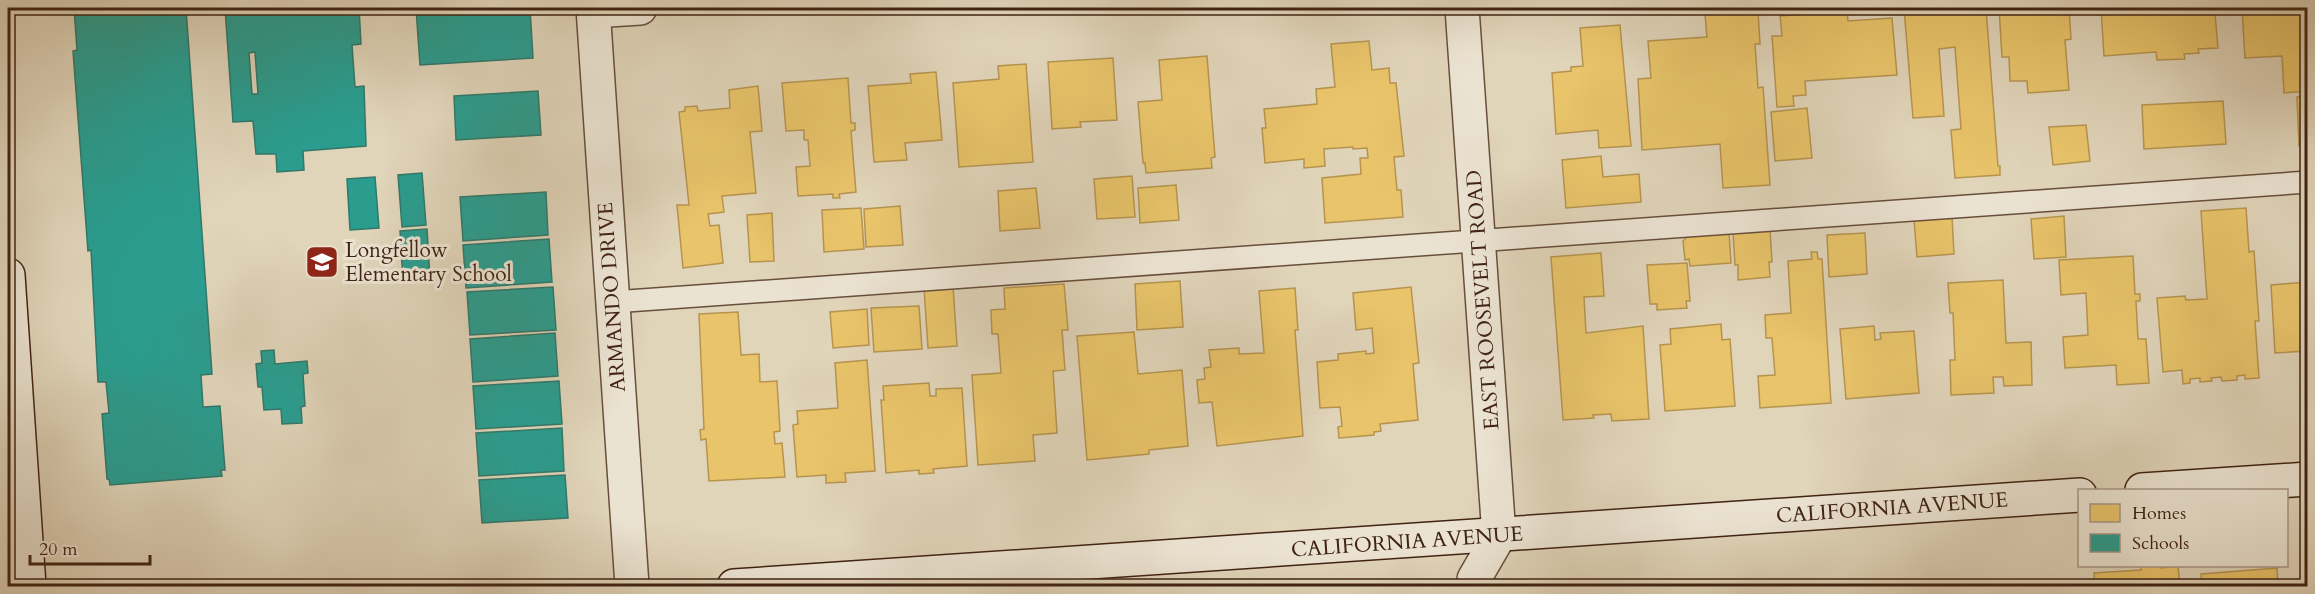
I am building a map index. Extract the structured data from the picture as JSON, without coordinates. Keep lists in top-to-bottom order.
{
  "streets": {
    "street": ["ARMANDO DRIVE", "EAST ROOSEVELT ROAD", "CALIFORNIA AVENUE"]
  },
  "crossings": [
    ["EAST ROOSEVELT ROAD", "CALIFORNIA AVENUE"]
  ],
  "places": {
    "school or university": ["Longfellow Elementary School"]
  },
  "legend": ["Homes", "Schools"],
  "scale_bar": "20 m"
}
